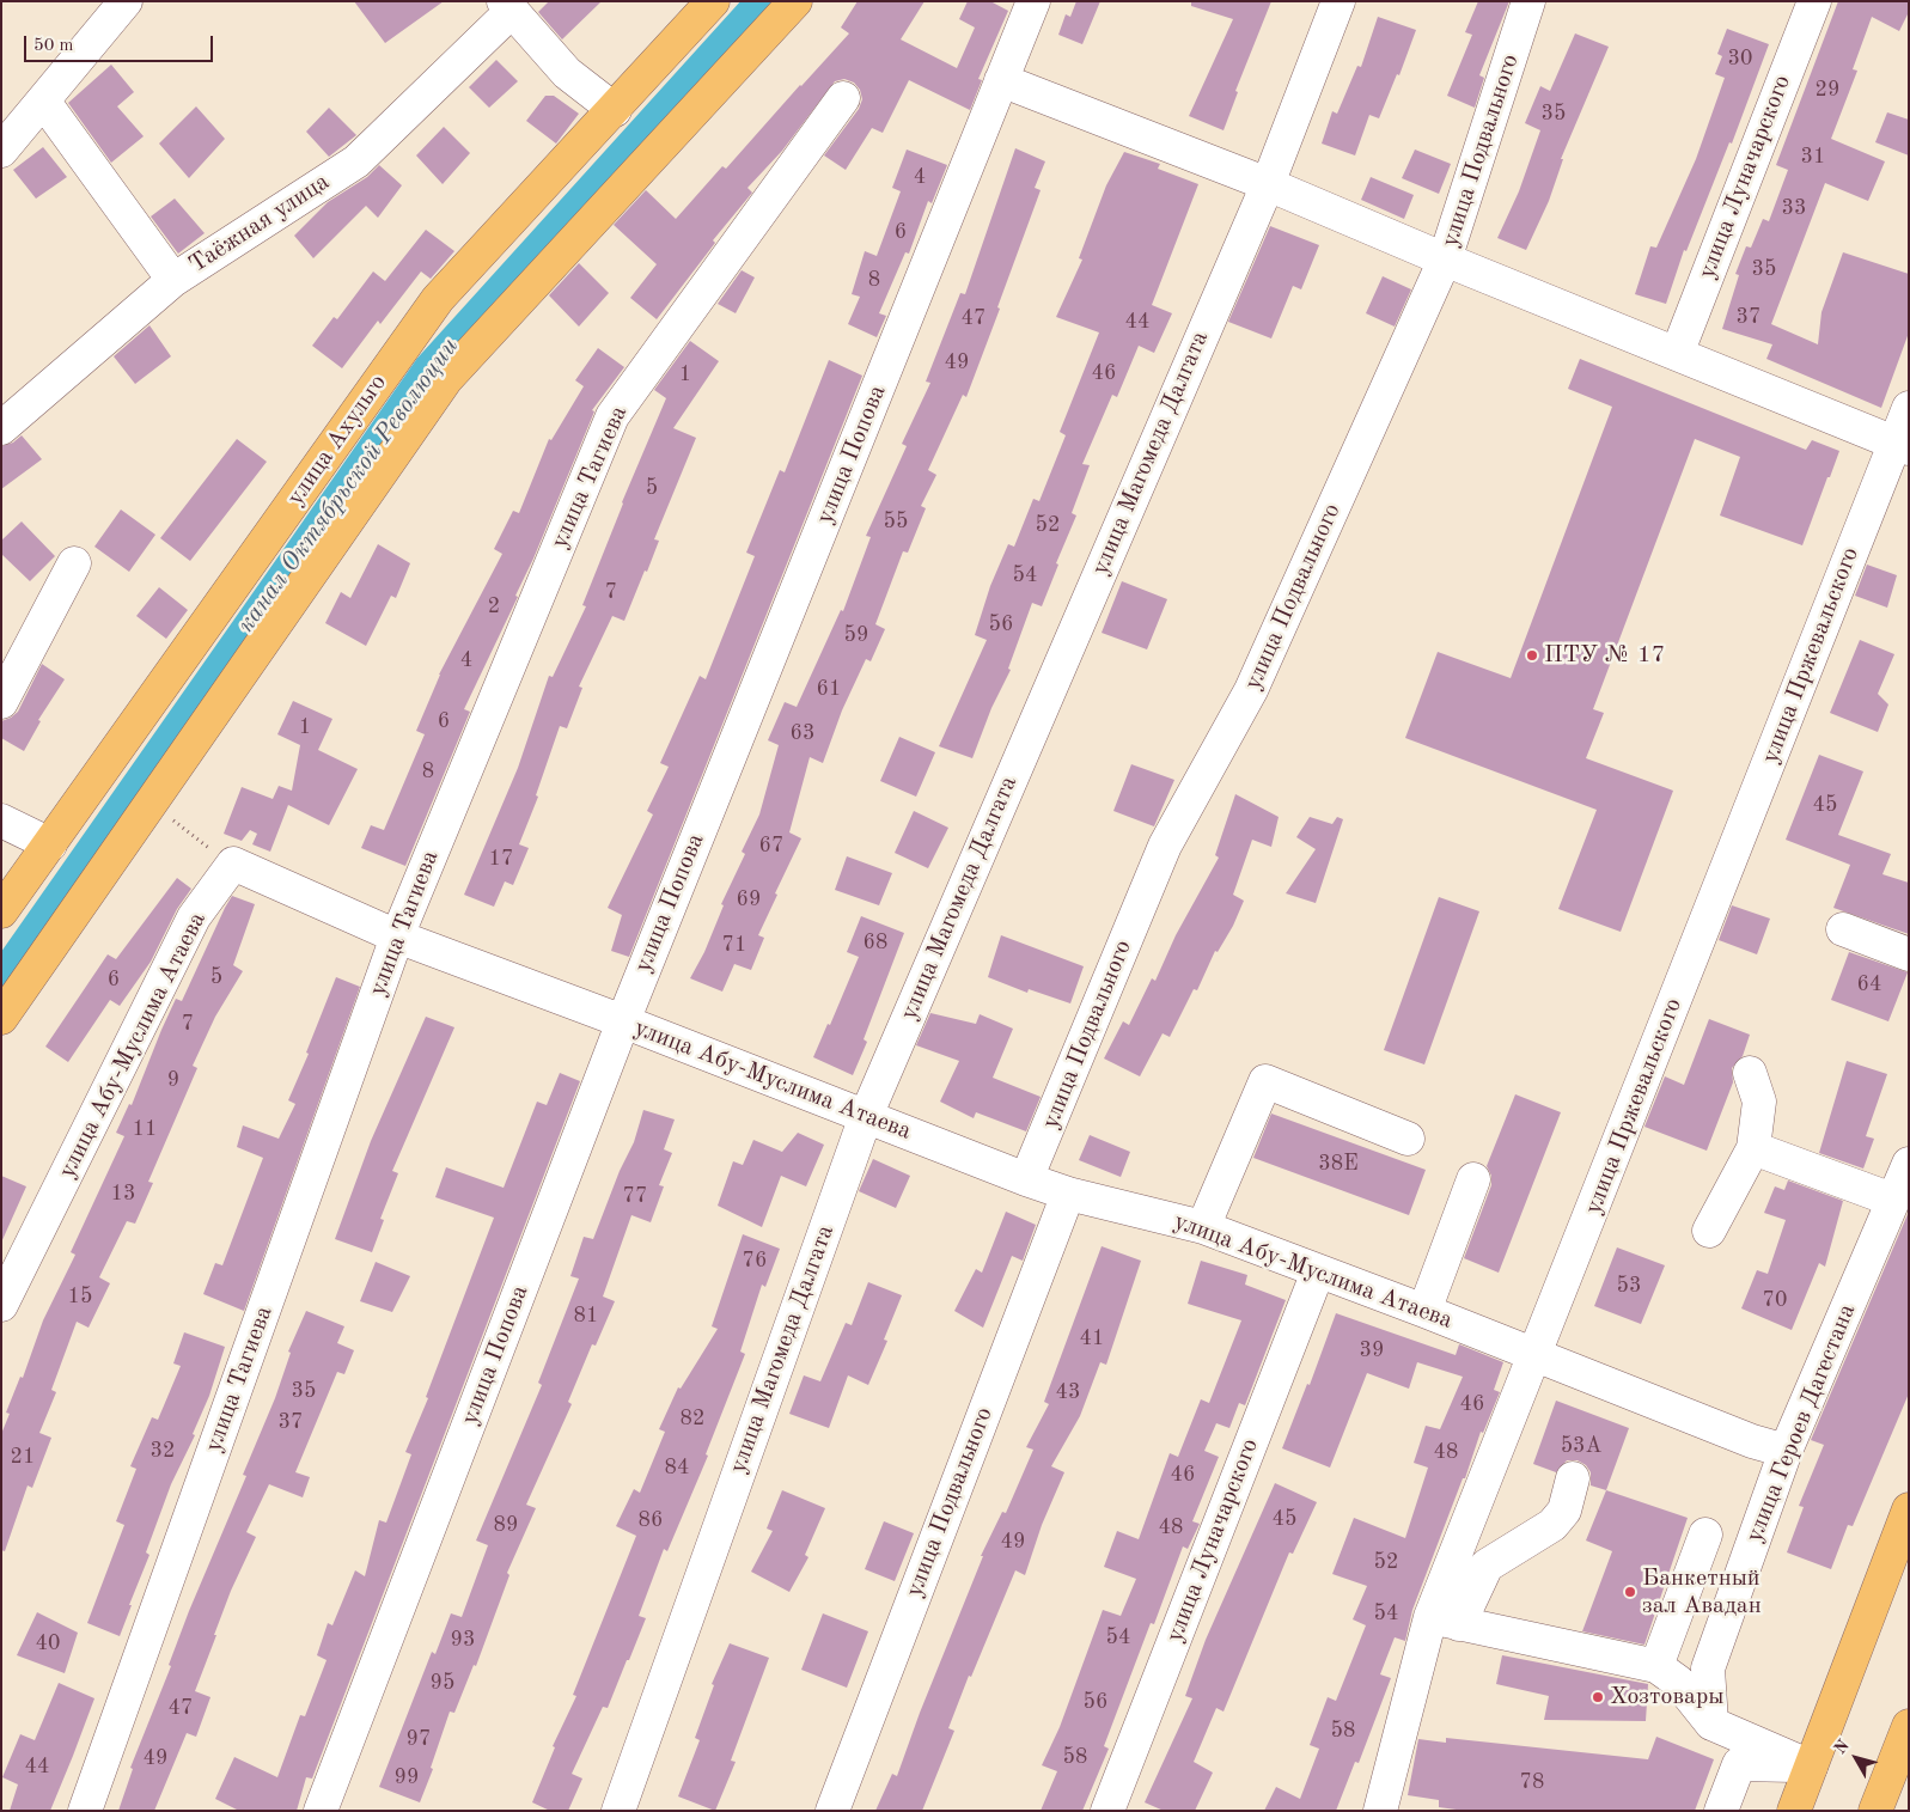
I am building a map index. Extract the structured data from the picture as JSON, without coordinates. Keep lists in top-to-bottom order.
{
  "streets": {
    "main road": ["улица Ахульго"],
    "street": [
      "улица Подвального",
      "улица Луначарского",
      "Таёжная улица",
      "улица Магомеда Далгата",
      "улица Попова",
      "улица Тагиева",
      "улица Пржевальского",
      "улица Абу-Муслима Атаева",
      "улица Героев Дагестана"
    ]
  },
  "crossings": [
    ["улица Подвального", "улица Абу-Муслима Атаева"],
    ["улица Луначарского", "улица Абу-Муслима Атаева"],
    ["улица Магомеда Далгата", "улица Абу-Муслима Атаева"],
    ["улица Попова", "улица Абу-Муслима Атаева"],
    ["улица Тагиева", "улица Абу-Муслима Атаева"],
    ["улица Пржевальского", "улица Абу-Муслима Атаева"],
    ["улица Абу-Муслима Атаева", "улица Героев Дагестана"]
  ],
  "water": ["канал Октябрьской Революции"],
  "places": ["ПТУ № 17", "Банкетный зал Авадан", "Хозтовары"],
  "house_numbers": [
    "30",
    "29",
    "35",
    "31",
    "4",
    "33",
    "6",
    "35",
    "8",
    "37",
    "47",
    "44",
    "49",
    "46",
    "1",
    "5",
    "55",
    "52",
    "54",
    "7",
    "2",
    "56",
    "59",
    "4",
    "61",
    "6",
    "1",
    "63",
    "8",
    "45",
    "67",
    "17",
    "69",
    "68",
    "71",
    "5",
    "6",
    "64",
    "7",
    "9",
    "11",
    "38Е",
    "13",
    "77",
    "76",
    "53",
    "15",
    "70",
    "81",
    "41",
    "39",
    "35",
    "43",
    "46",
    "82",
    "37",
    "53А",
    "32",
    "48",
    "21",
    "84",
    "46",
    "45",
    "86",
    "89",
    "48",
    "49",
    "52",
    "54",
    "54",
    "93",
    "40",
    "95",
    "56",
    "47",
    "58",
    "97",
    "58",
    "49",
    "44",
    "99",
    "78"
  ],
  "scale_bar": "50 m",
  "north": "top left"
}
